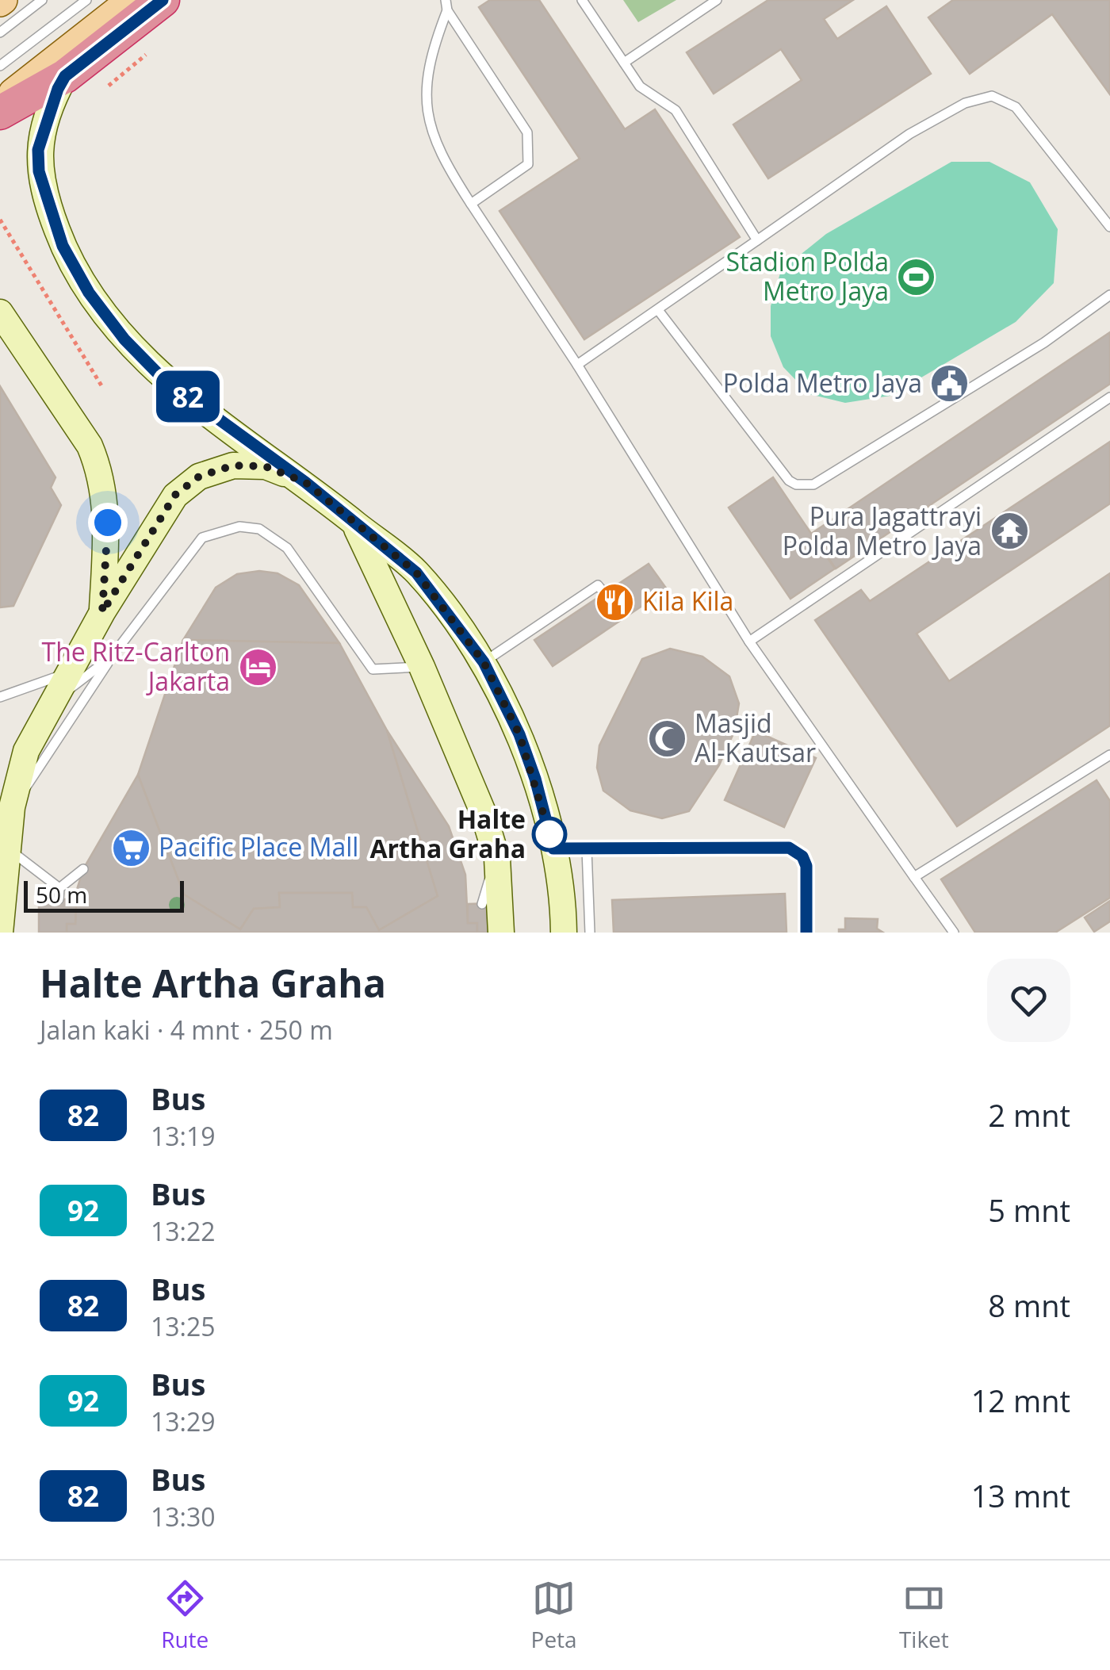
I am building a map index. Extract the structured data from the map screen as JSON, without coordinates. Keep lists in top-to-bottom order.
{
  "places": {
    "sports": ["Stadion Polda Metro Jaya"],
    "public building": ["Polda Metro Jaya"],
    "temple": ["Pura Jagattrayi Polda Metro Jaya"],
    "restaurant": ["Kila Kila"],
    "hotel": ["The Ritz-Carlton Jakarta"],
    "mosque": ["Masjid Al-Kautsar"],
    "other": ["Halte Artha Graha"],
    "supermarket": ["Pacific Place Mall"]
  },
  "lines": ["bus line 82"],
  "scale_bar": "50 m",
  "page": {
    "on_map": "82",
    "scale": "50 m",
    "heading": ["Halte Artha Graha", "Jalan kaki · 4 mnt · 250 m"],
    "list": [
      {
        "mark": "82",
        "name": "Bus",
        "note": "13:19",
        "value": "2 mnt"
      },
      {
        "mark": "92",
        "name": "Bus",
        "note": "13:22",
        "value": "5 mnt"
      },
      {
        "mark": "82",
        "name": "Bus",
        "note": "13:25",
        "value": "8 mnt"
      },
      {
        "mark": "92",
        "name": "Bus",
        "note": "13:29",
        "value": "12 mnt"
      },
      {
        "mark": "82",
        "name": "Bus",
        "note": "13:30",
        "value": "13 mnt"
      }
    ],
    "tabs": ["Rute", "Peta", "Tiket"]
  }
}
